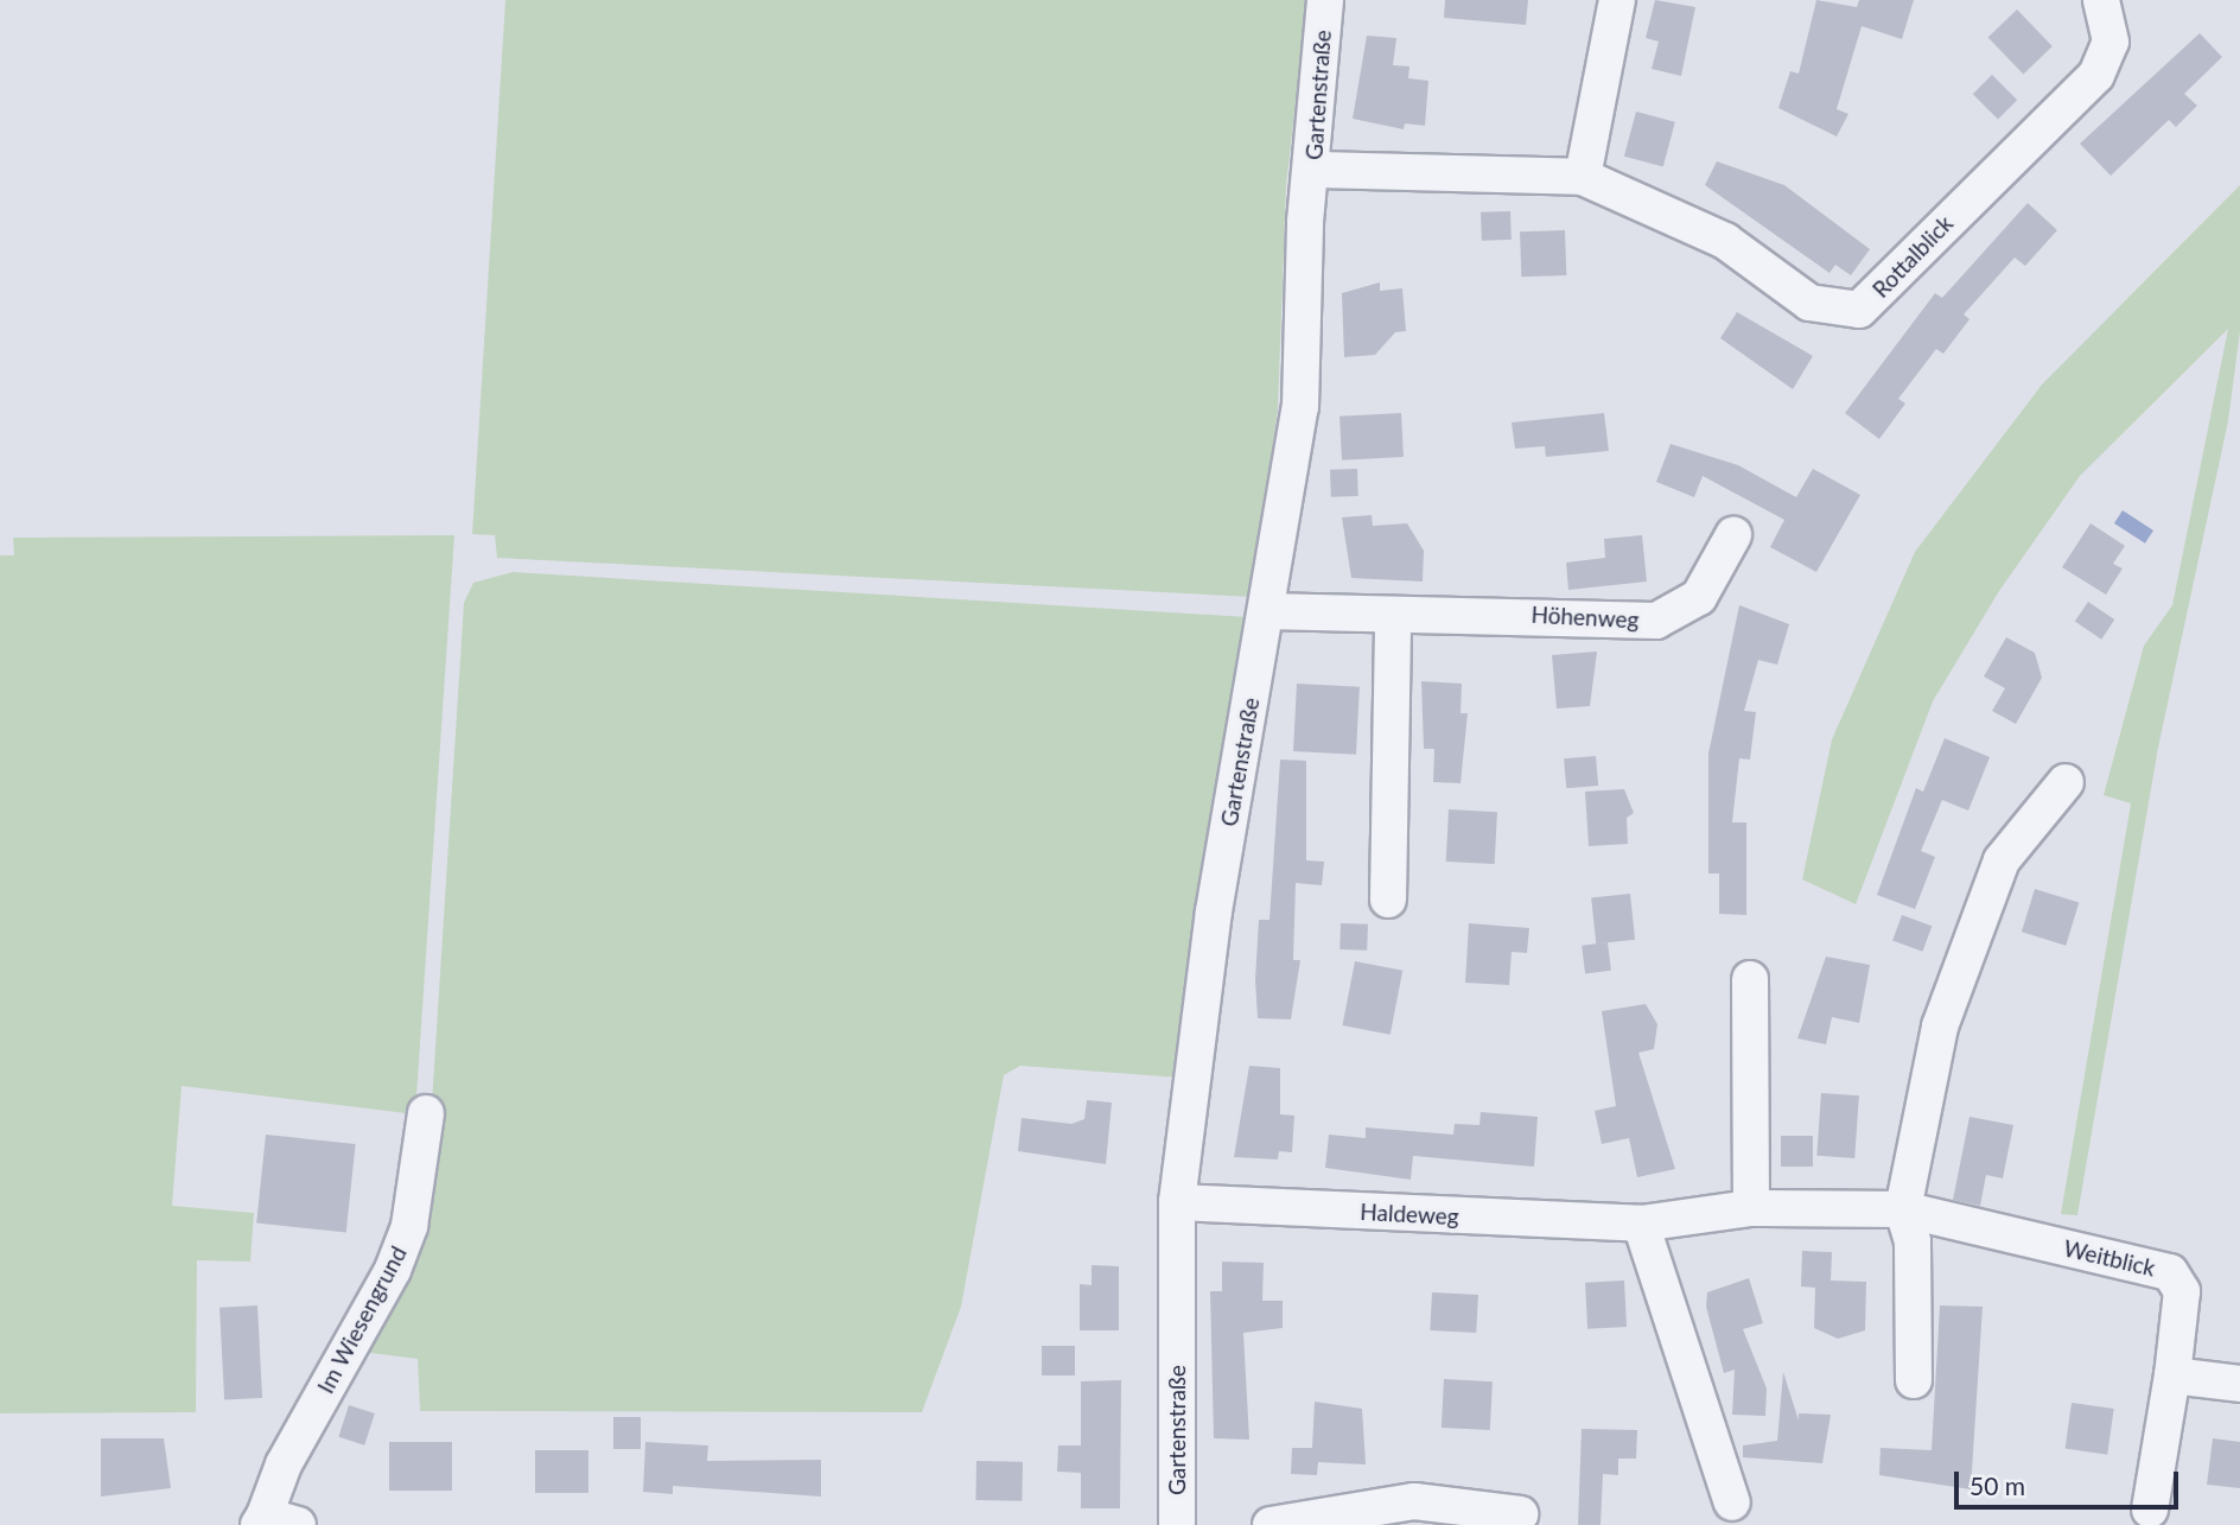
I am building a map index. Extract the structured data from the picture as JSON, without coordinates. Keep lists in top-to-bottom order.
{
  "streets": {
    "street": [
      "Gartenstraße",
      "Rottalblick",
      "Höhenweg",
      "Haldeweg",
      "Weitblick",
      "Im Wiesengrund"
    ]
  },
  "crossings": [
    ["Gartenstraße", "Rottalblick"],
    ["Gartenstraße", "Höhenweg"],
    ["Gartenstraße", "Haldeweg"],
    ["Haldeweg", "Weitblick"]
  ],
  "scale_bar": "50 m"
}
